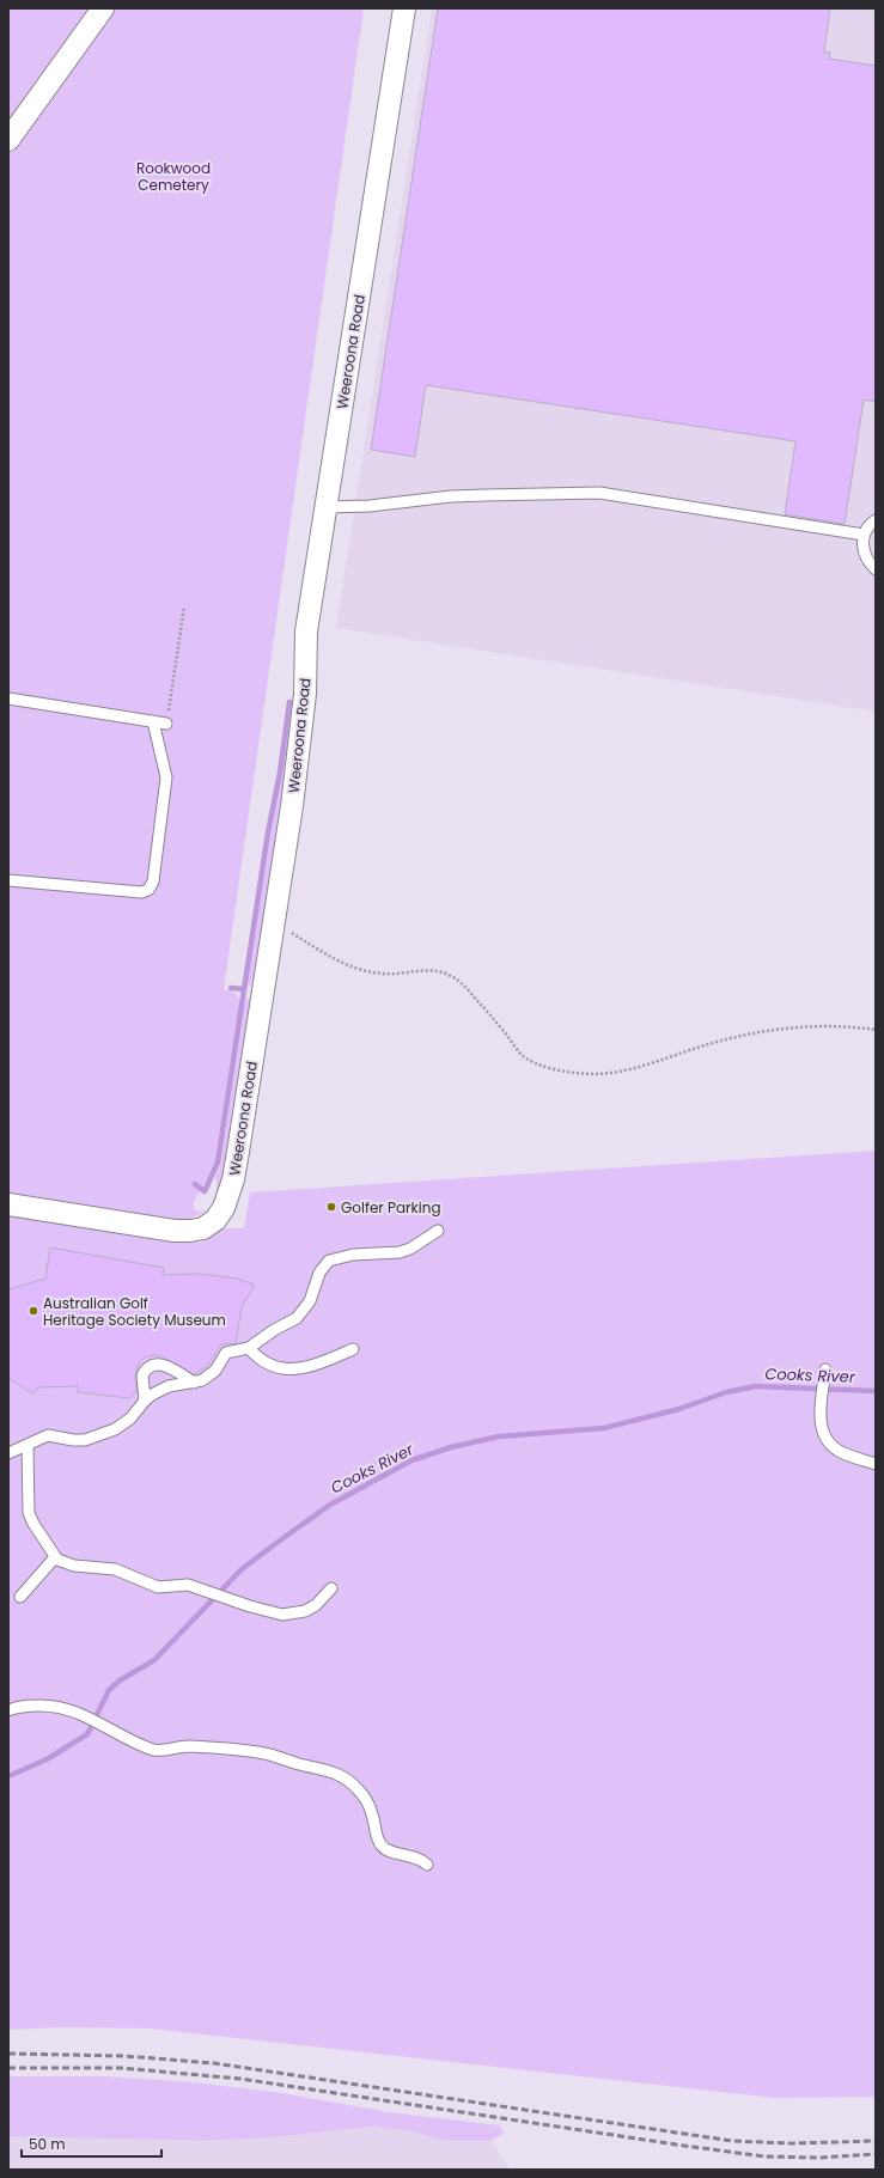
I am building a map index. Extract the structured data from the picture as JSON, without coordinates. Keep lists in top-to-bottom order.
{
  "streets": {
    "street": ["Weeroona Road"]
  },
  "water": ["Cooks River"],
  "parks": ["Rookwood Cemetery"],
  "places": ["Golfer Parking", "Australian Golf Heritage Society Museum"],
  "scale_bar": "50 m"
}
